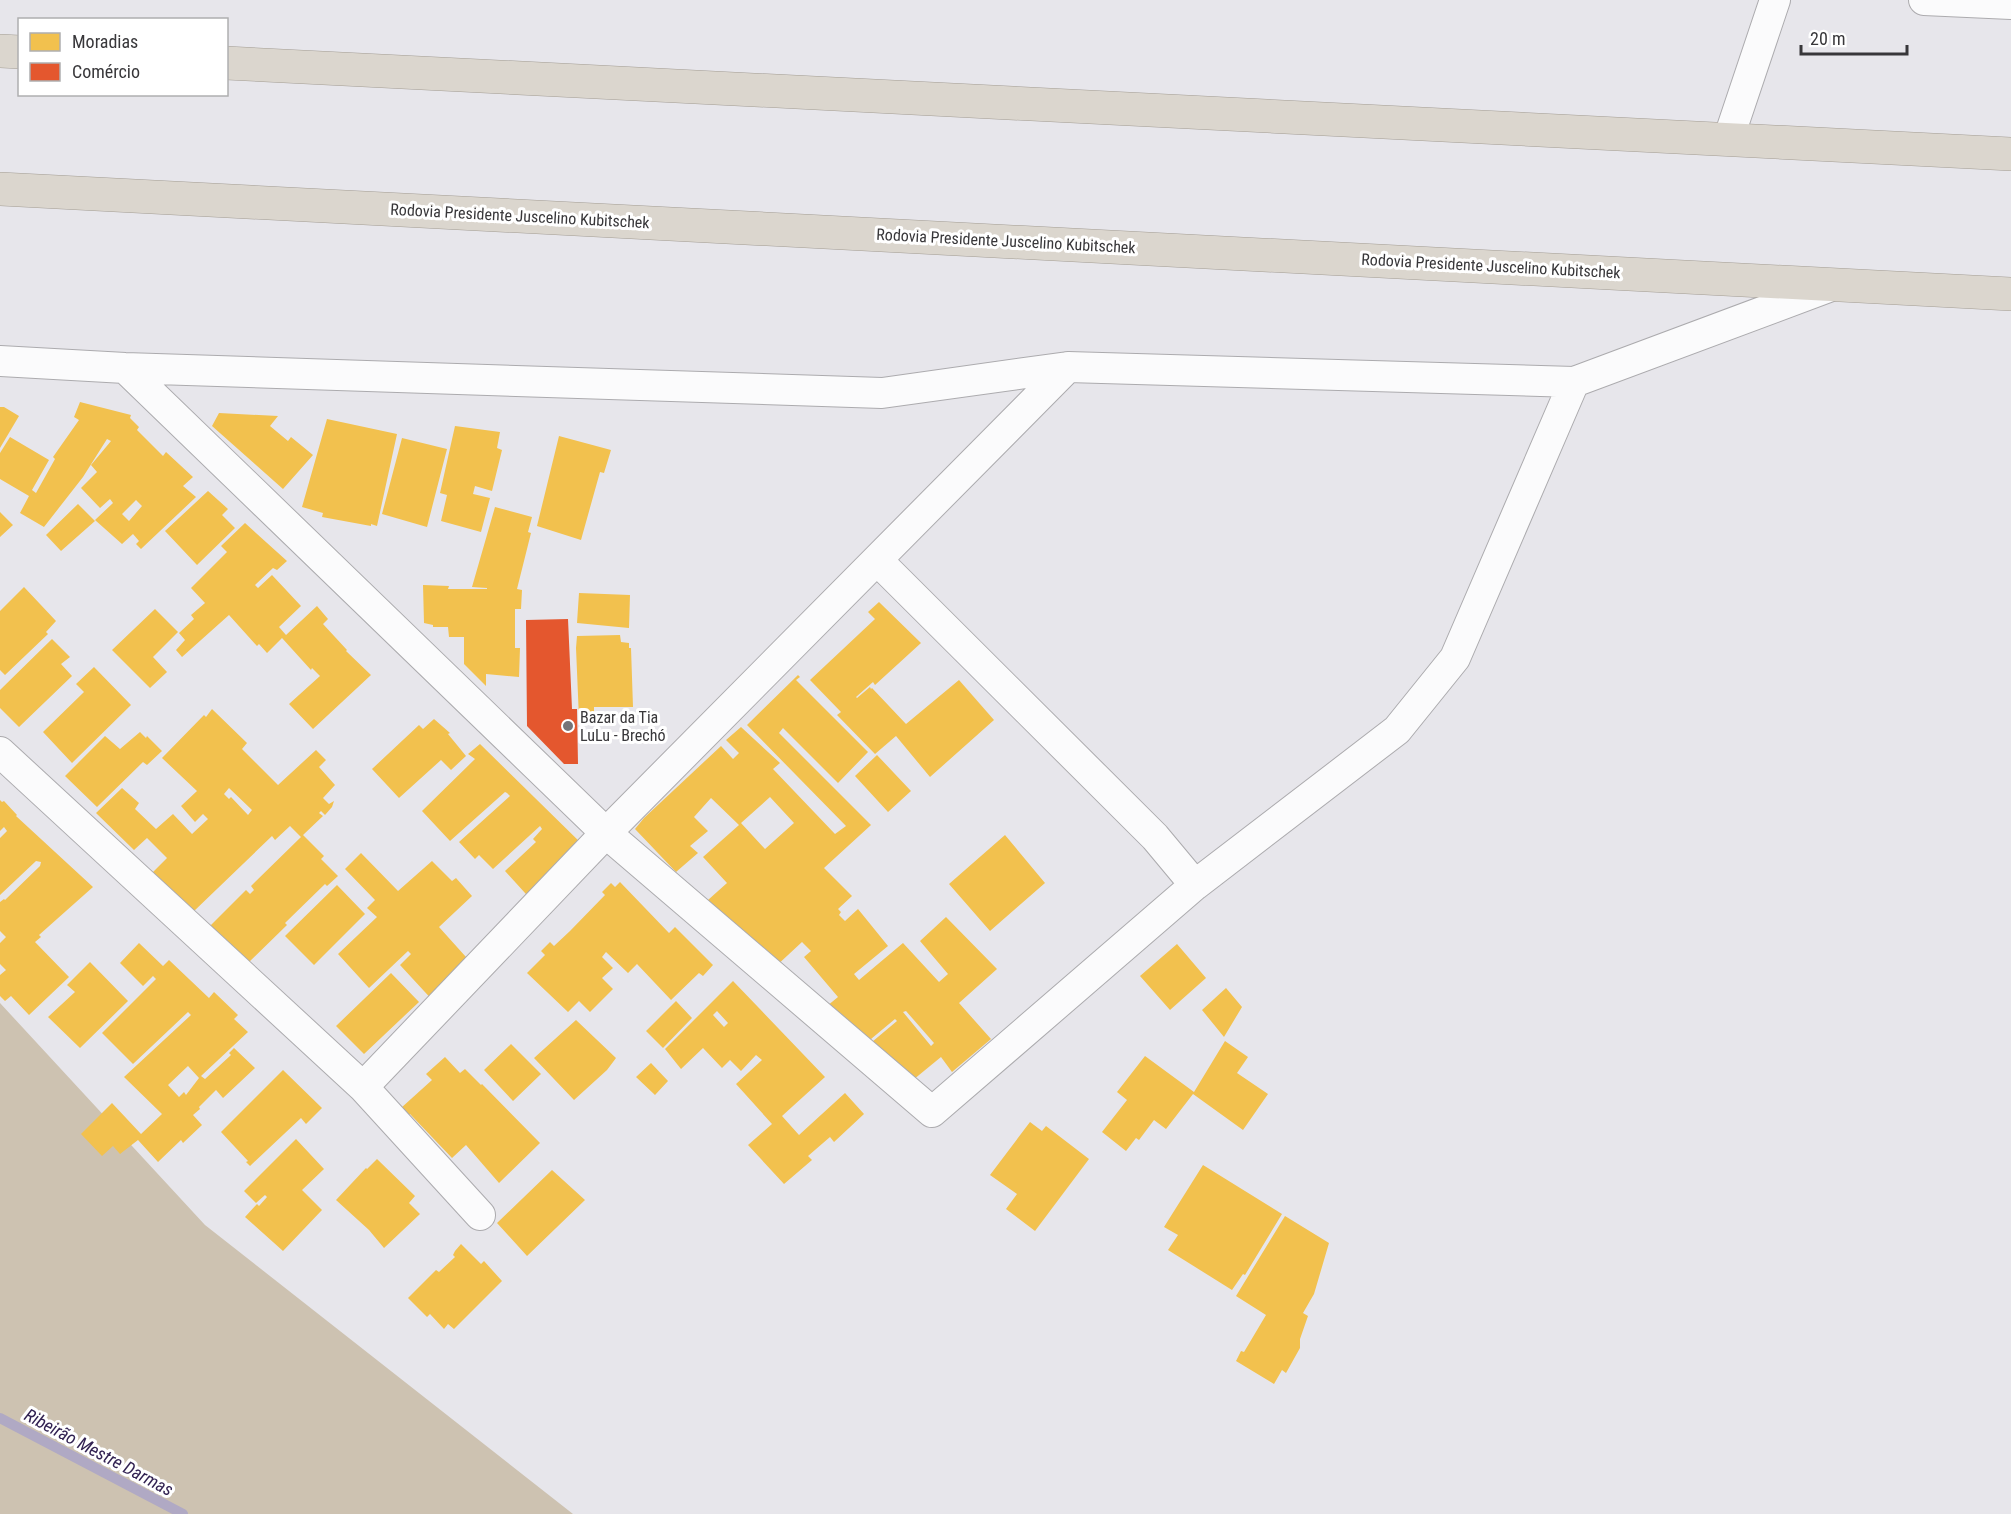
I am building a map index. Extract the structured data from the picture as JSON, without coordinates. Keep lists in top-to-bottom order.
{
  "streets": {
    "highway": ["Rodovia Presidente Juscelino Kubitschek"]
  },
  "water": ["Ribeirão Mestre Darmas"],
  "places": ["Bazar da Tia LuLu - Brechó"],
  "legend": ["Moradias", "Comércio"],
  "scale_bar": "20 m"
}
